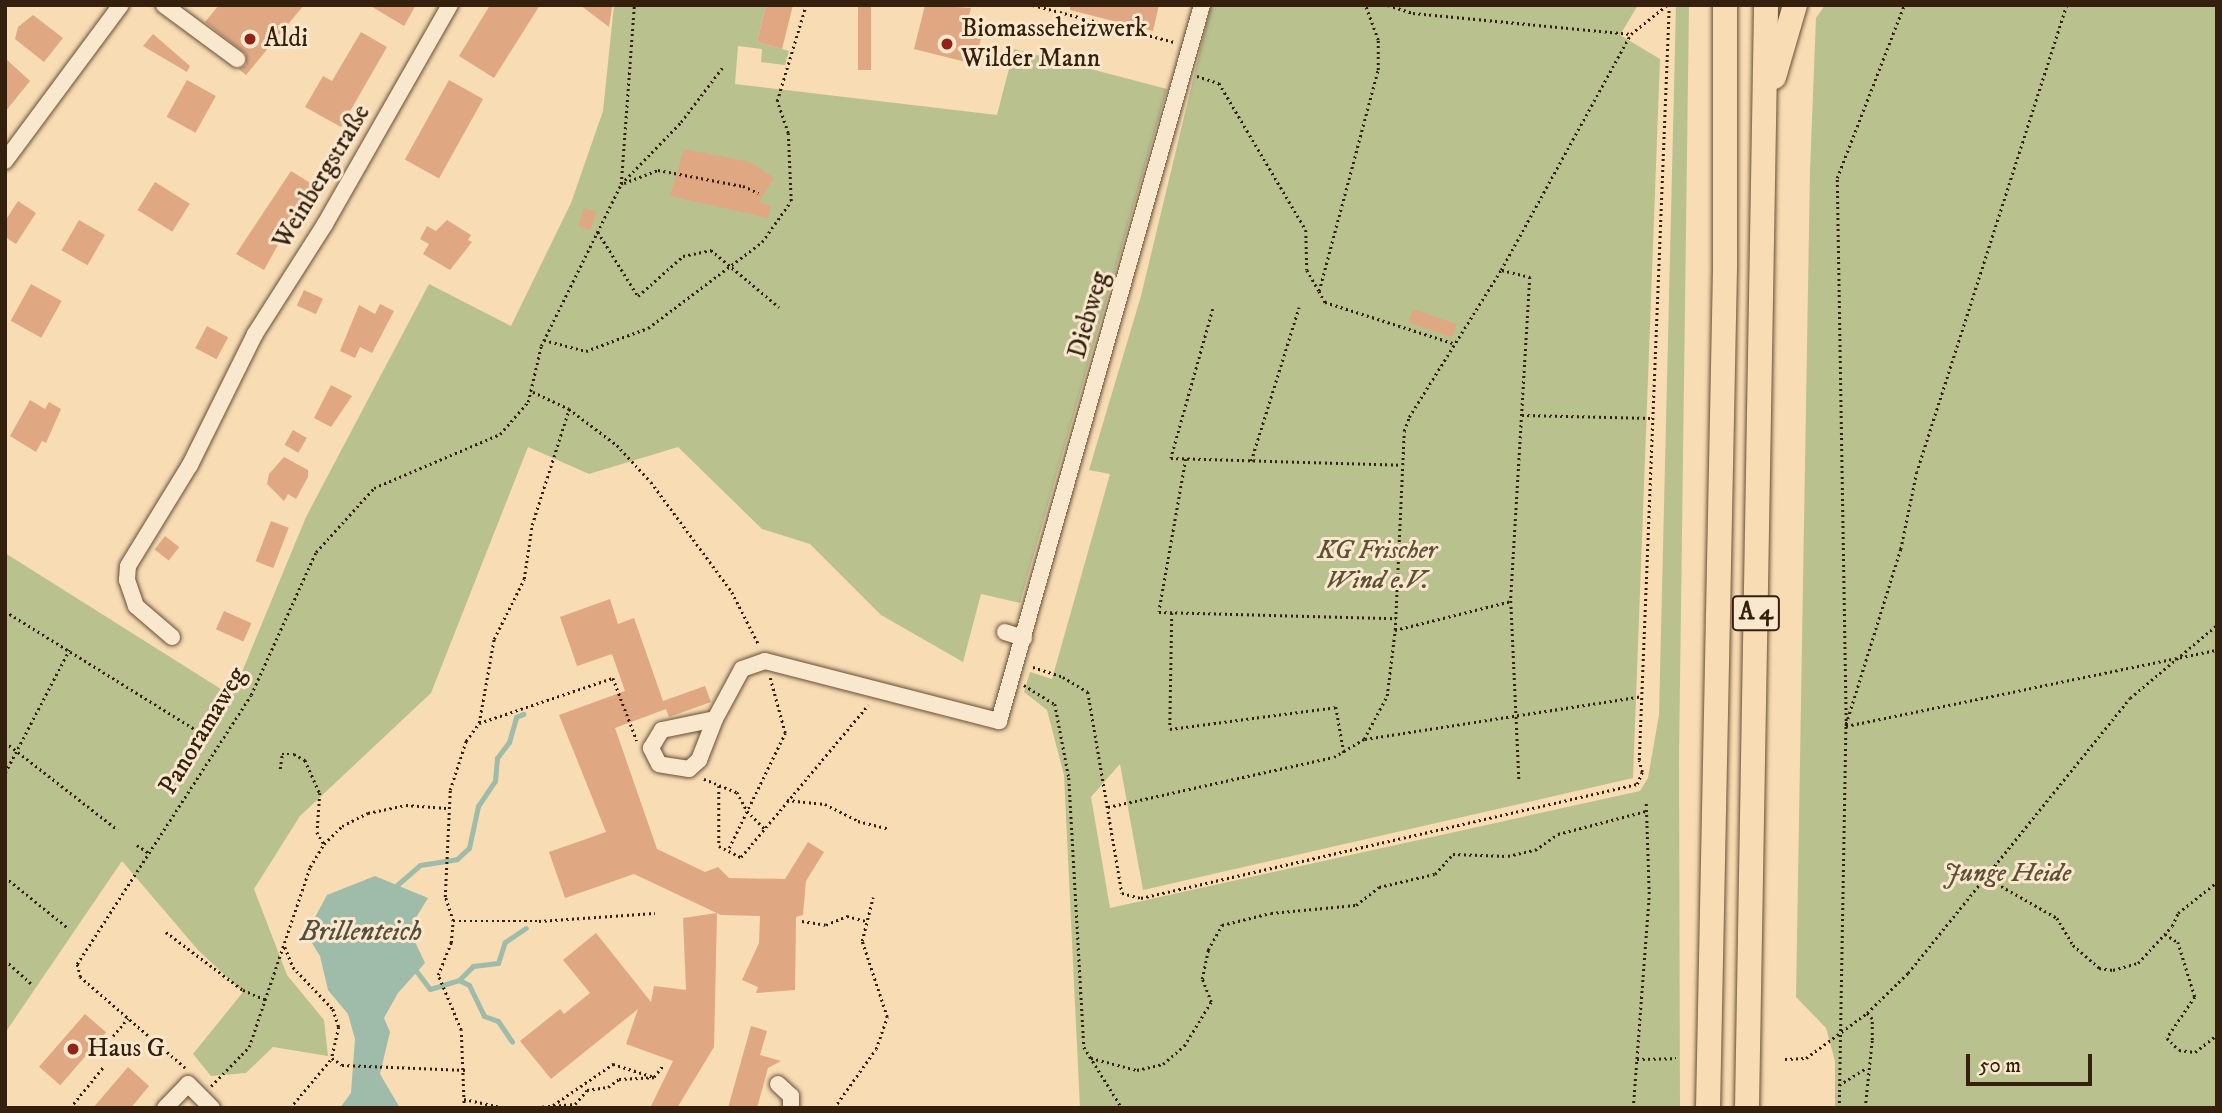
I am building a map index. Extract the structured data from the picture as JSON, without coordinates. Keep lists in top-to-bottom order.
{
  "streets": {
    "highway": ["A 4"],
    "street": ["Weinbergstraße", "Diebweg"],
    "path": ["Panoramaweg"]
  },
  "water": ["Brillenteich"],
  "parks": ["KG Frischer Wind e.V.", "Junge Heide"],
  "places": ["Aldi", "Biomasseheizwerk Wilder Mann", "Haus G"],
  "scale_bar": "50 m"
}
